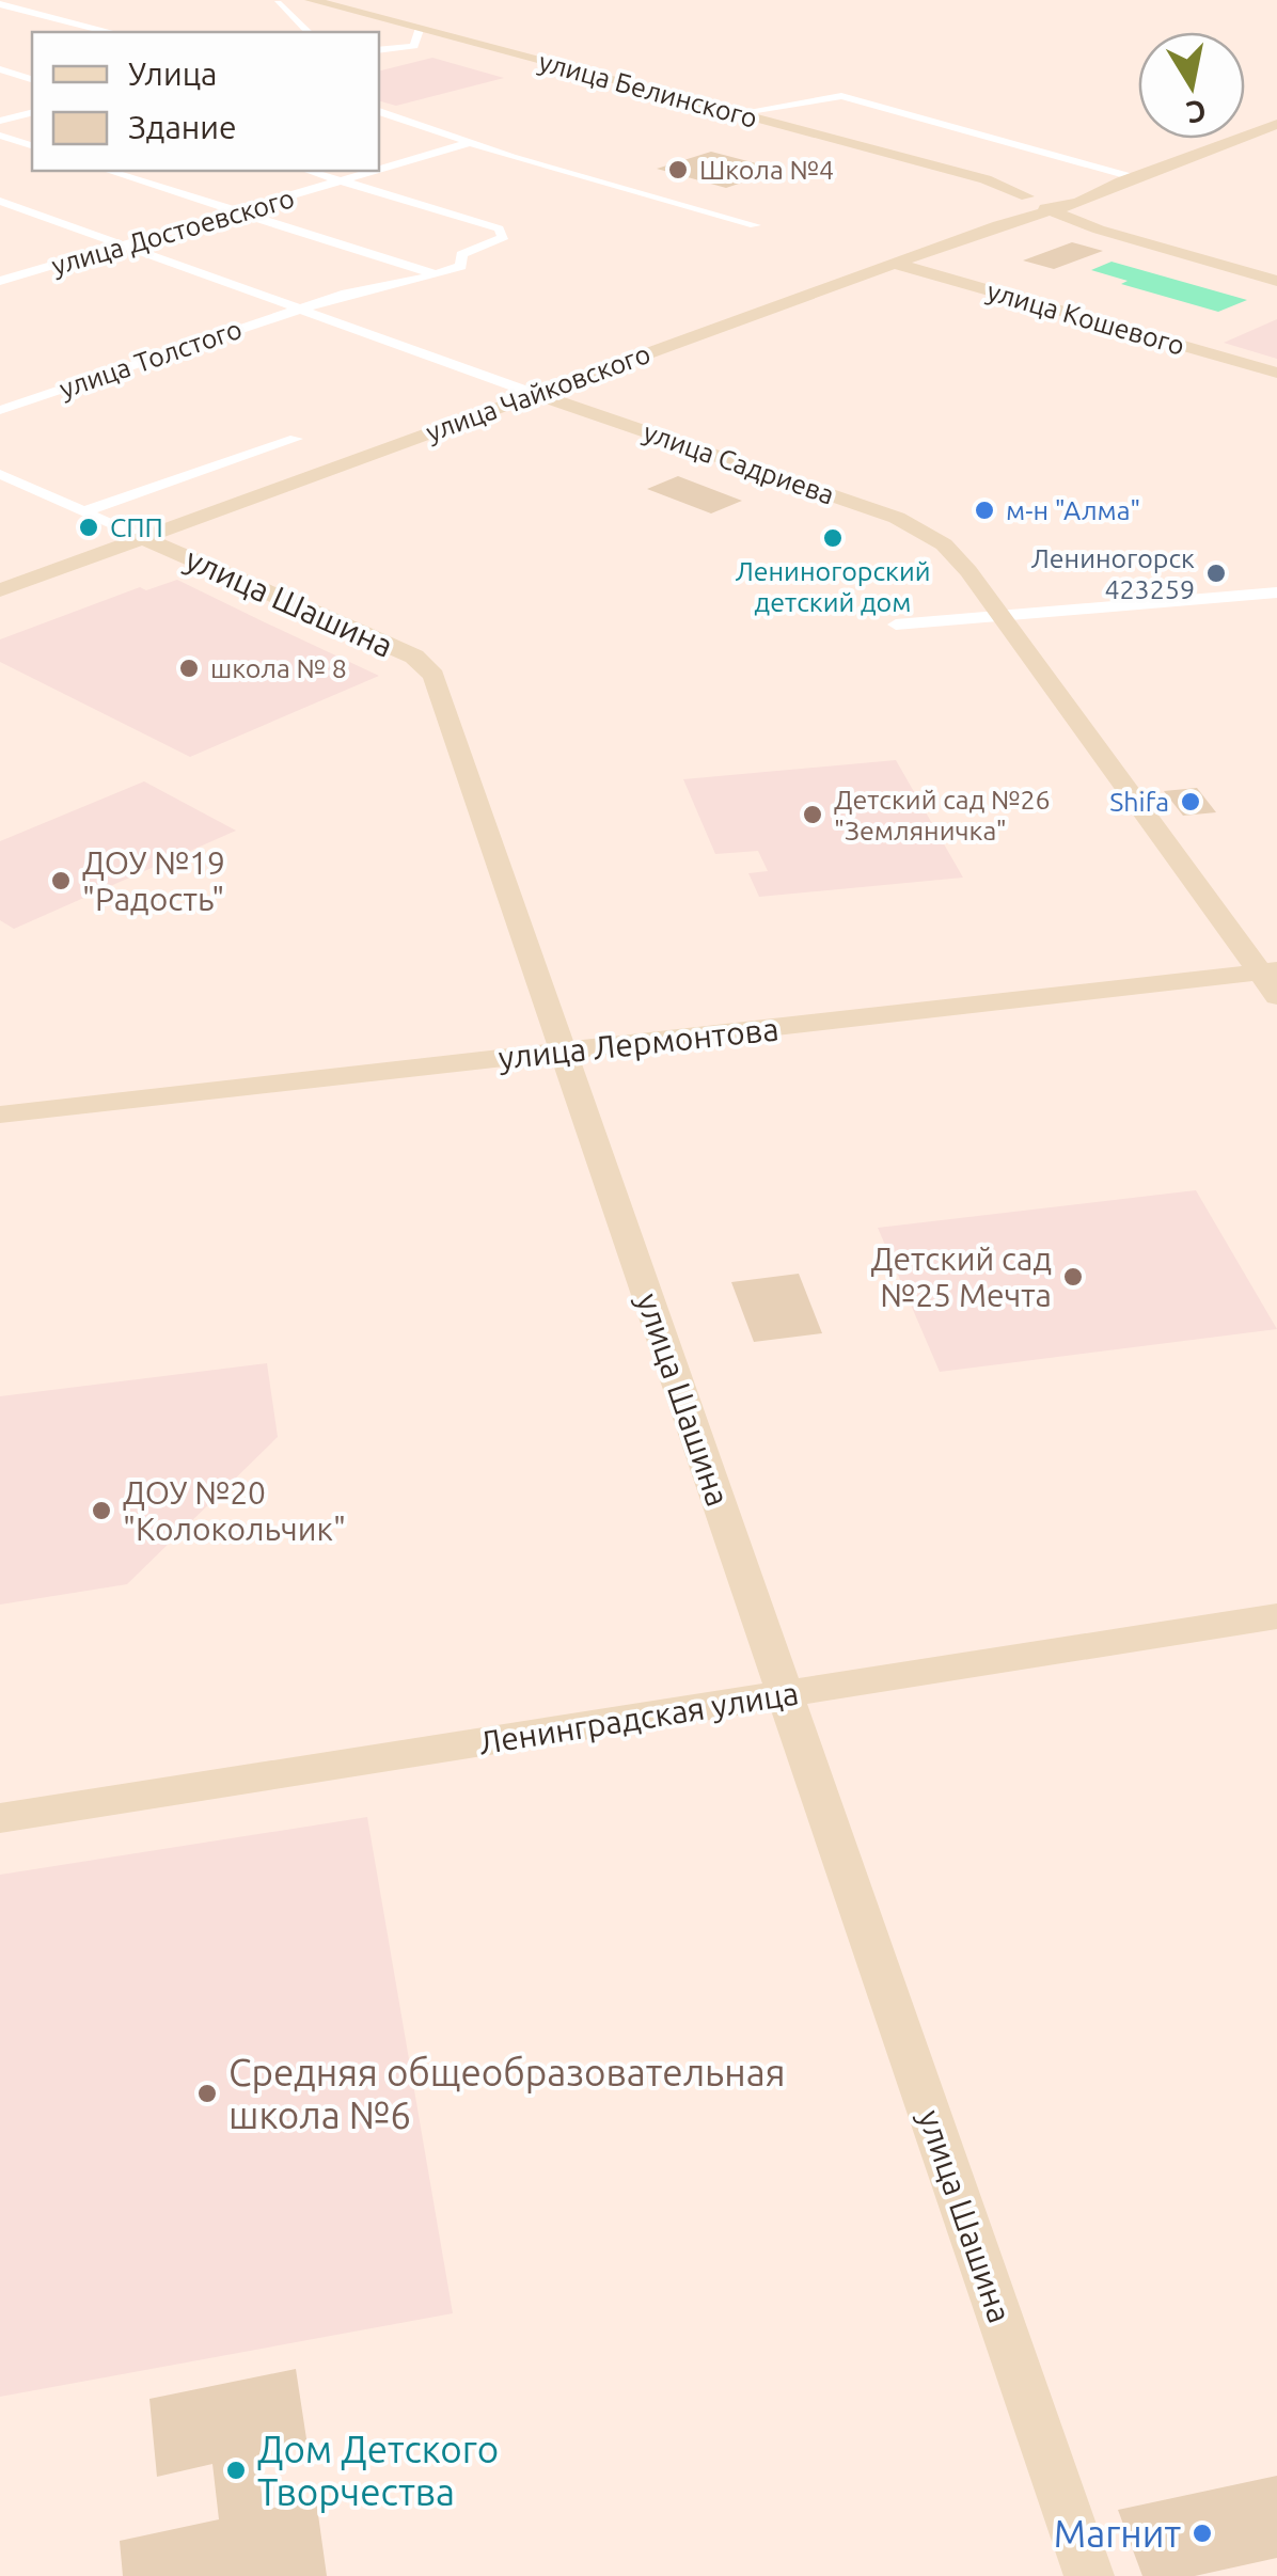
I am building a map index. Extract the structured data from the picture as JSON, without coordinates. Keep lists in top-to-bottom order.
{
  "streets": {
    "street": [
      "улица Белинского",
      "улица Достоевского",
      "улица Кошевого",
      "улица Толстого",
      "улица Чайковского",
      "улица Садриева",
      "улица Шашина",
      "улица Лермонтова",
      "Ленинградская улица"
    ]
  },
  "crossings": [
    ["улица Достоевского", "улица Садриева"],
    ["улица Кошевого", "улица Чайковского"],
    ["улица Толстого", "улица Садриева"],
    ["улица Чайковского", "улица Садриева"],
    ["улица Чайковского", "улица Шашина"],
    ["улица Садриева", "улица Лермонтова"],
    ["улица Шашина", "улица Лермонтова"],
    ["улица Шашина", "Ленинградская улица"]
  ],
  "places": [
    "Школа №4",
    "м-н \"Алма\"",
    "СПП",
    "Лениногорский детский дом",
    "Лениногорск 423259",
    "школа № 8",
    "Shifa",
    "Детский сад №26 \"Земляничка\"",
    "ДОУ №19 \"Радость\"",
    "Детский сад №25 Мечта",
    "ДОУ №20 \"Колокольчик\"",
    "Средняя общеобразовательная школа №6",
    "Дом Детского Творчества",
    "Магнит"
  ],
  "legend": ["Улица", "Здание"],
  "north": "bottom"
}
